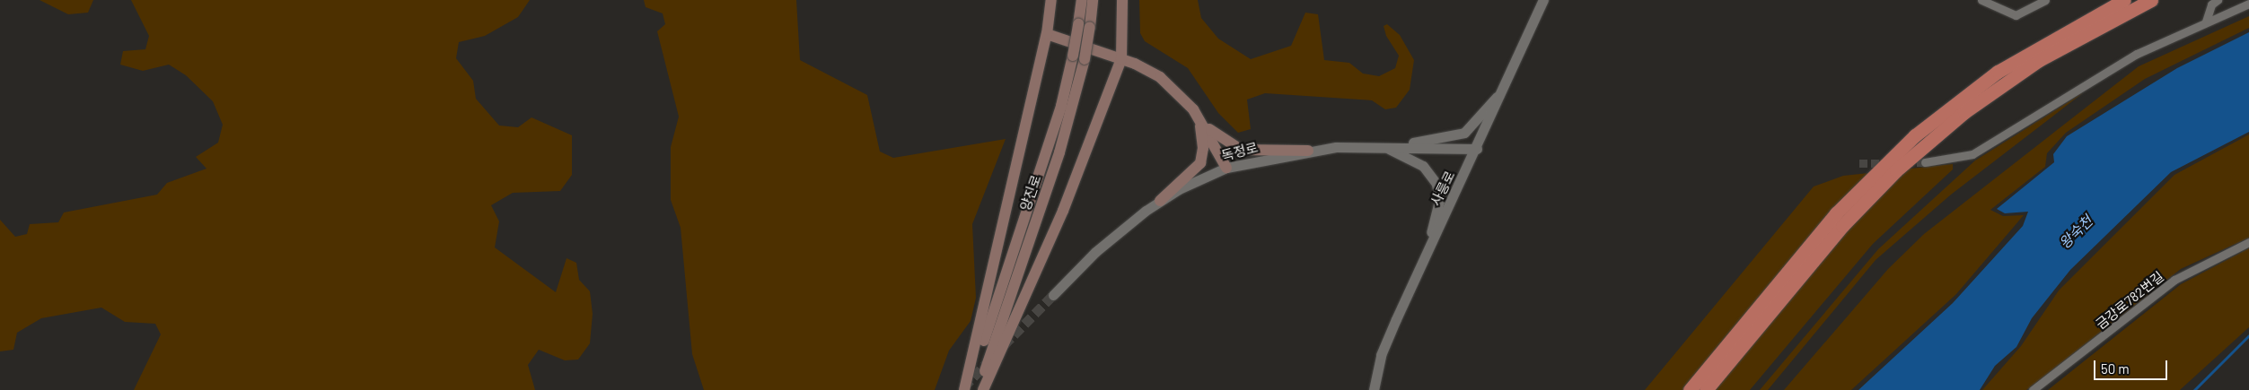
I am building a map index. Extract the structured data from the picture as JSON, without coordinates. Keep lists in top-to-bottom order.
{
  "streets": {
    "main road": ["양진로"],
    "street": ["독정로", "사릉로", "금강로782번길"]
  },
  "crossings": [
    ["독정로", "사릉로"]
  ],
  "water": ["왕숙천"],
  "scale_bar": "50 m"
}
